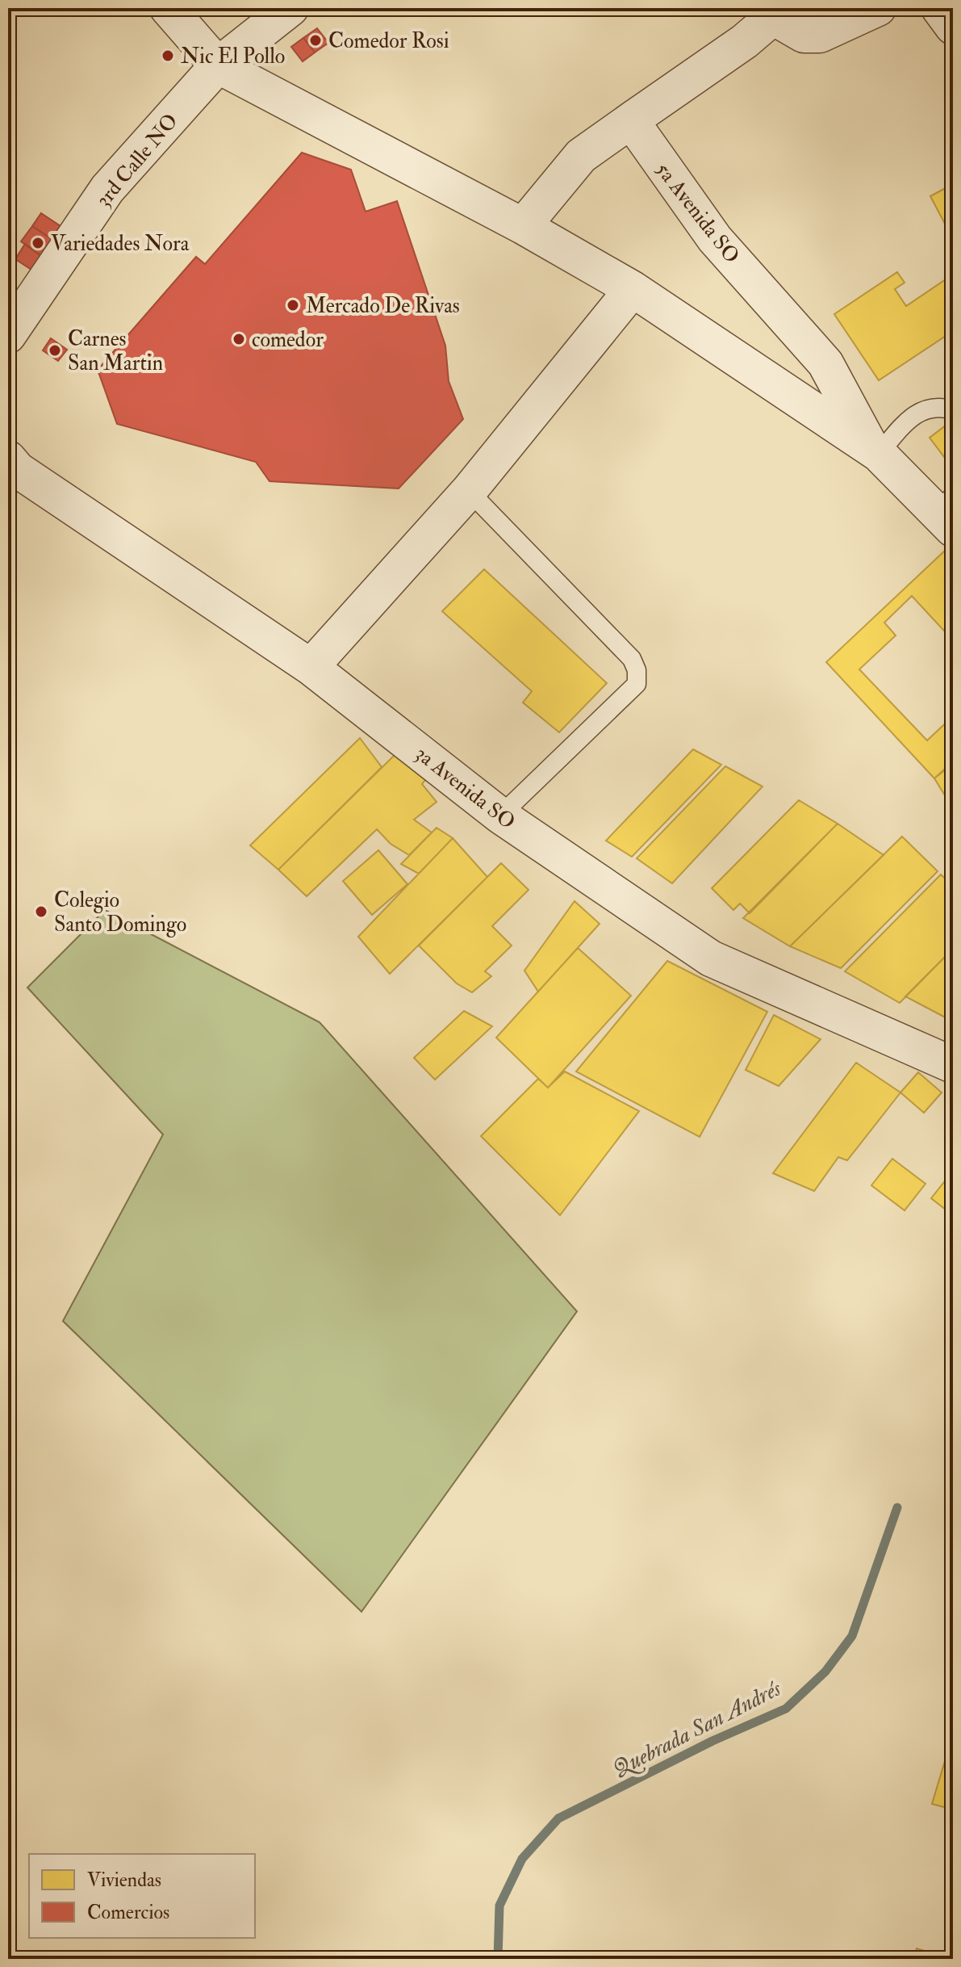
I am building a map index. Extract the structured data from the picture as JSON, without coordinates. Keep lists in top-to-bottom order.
{
  "streets": {
    "street": ["3rd Calle NO", "5a Avenida SO", "3a Avenida SO"]
  },
  "water": ["Quebrada San Andrés"],
  "places": [
    "Comedor Rosi",
    "Nic El Pollo",
    "Variedades Nora",
    "Mercado De Rivas",
    "comedor",
    "Carnes San Martin",
    "Colegio Santo Domingo"
  ],
  "legend": ["Viviendas", "Comercios"]
}
